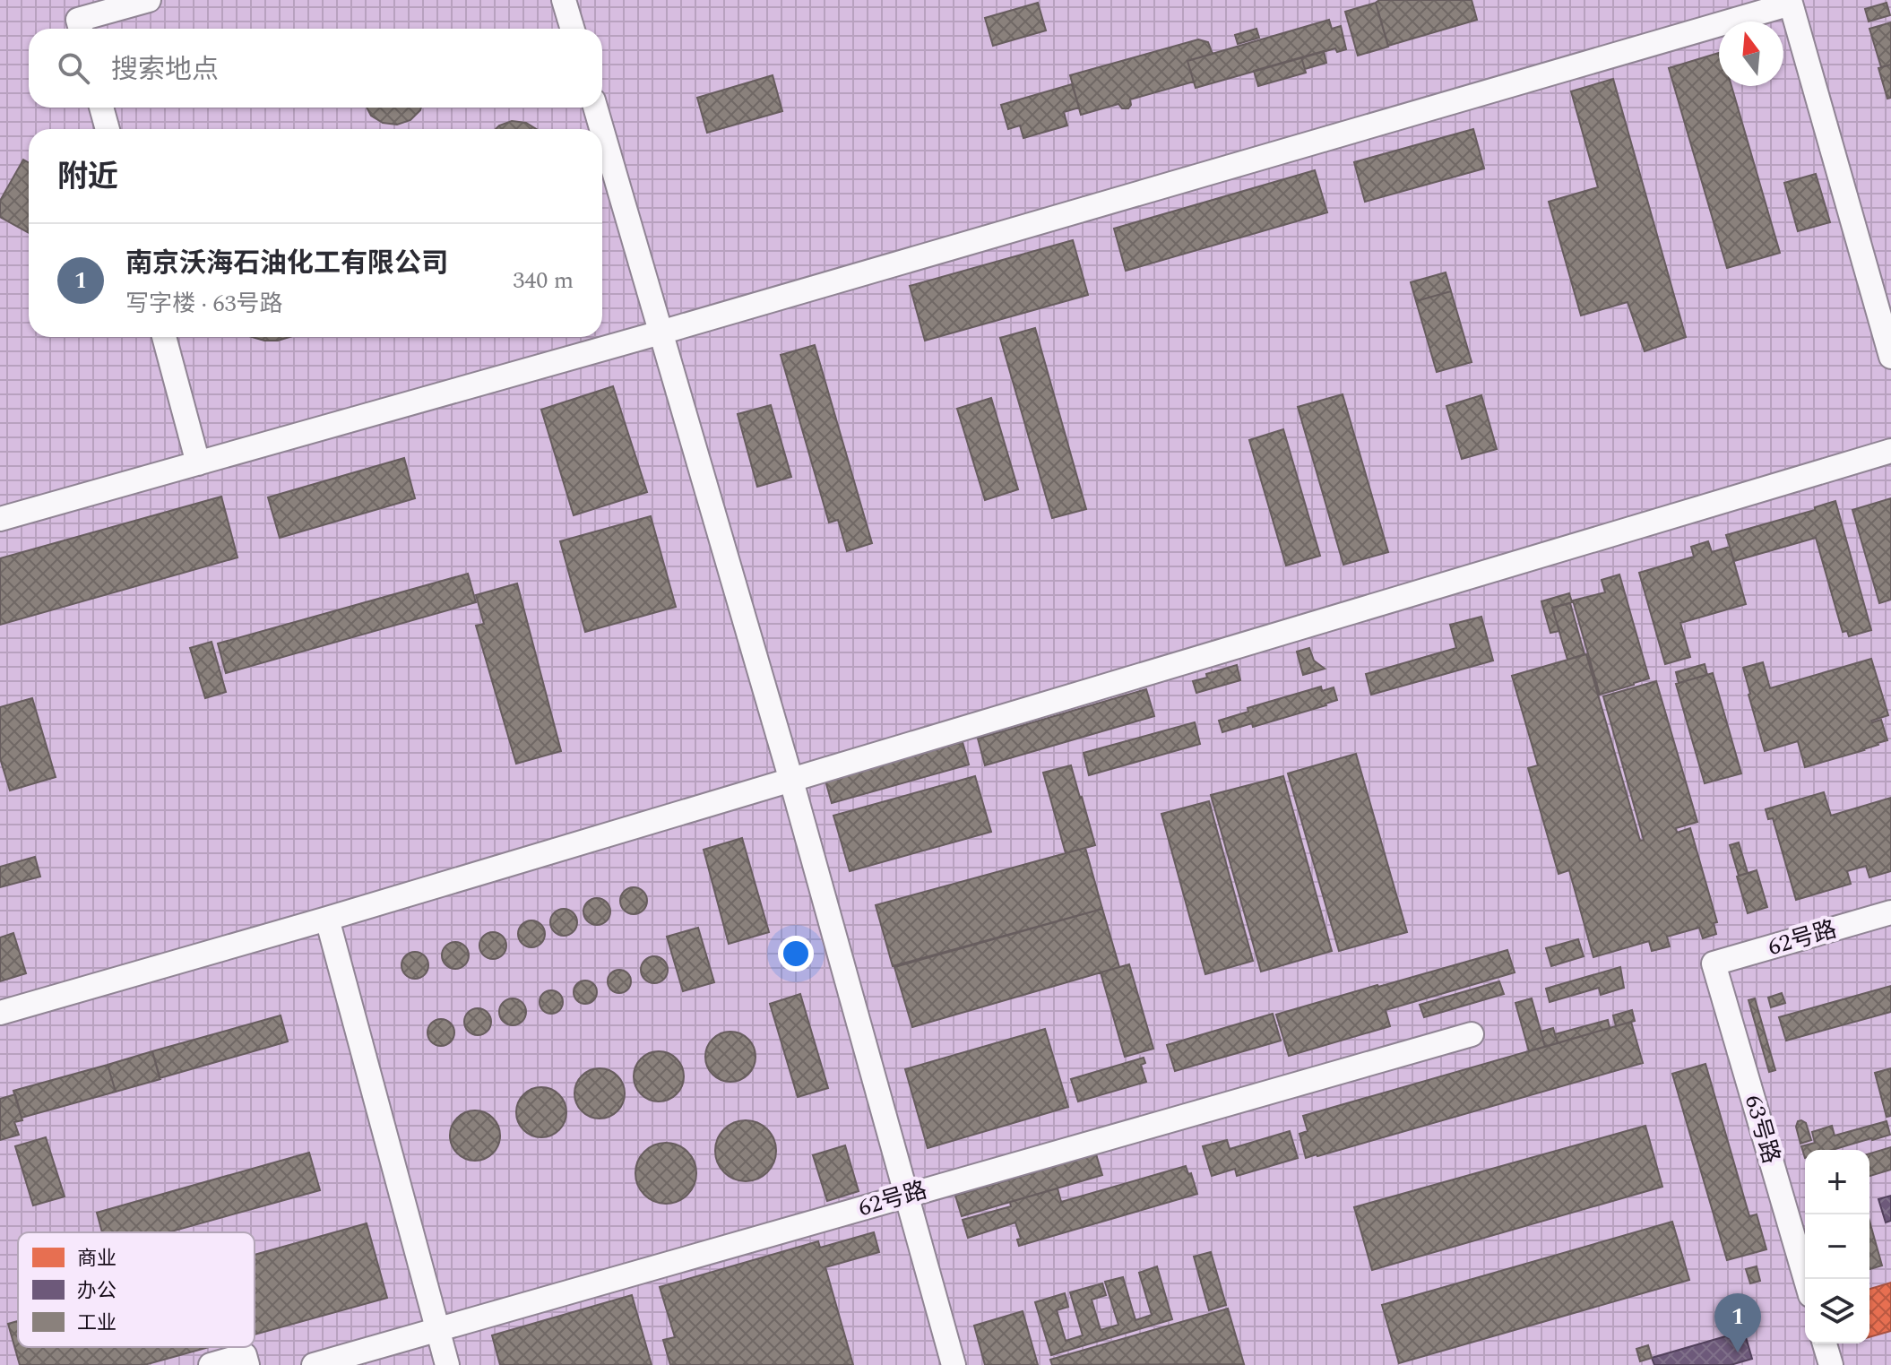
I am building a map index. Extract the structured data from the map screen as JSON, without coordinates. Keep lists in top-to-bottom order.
{
  "streets": {
    "street": ["62号路", "63号路"]
  },
  "crossings": [
    ["62号路", "63号路"]
  ],
  "legend": ["商业", "办公", "工业"],
  "north": "top",
  "page": {
    "search": "搜索地点",
    "heading": "附近",
    "list": [
      {
        "mark": "1",
        "name": "南京沃海石油化工有限公司",
        "note": "写字楼 · 63号路",
        "value": "340 m"
      }
    ],
    "map_buttons": ["+", "−"],
    "pins": "1"
  }
}
